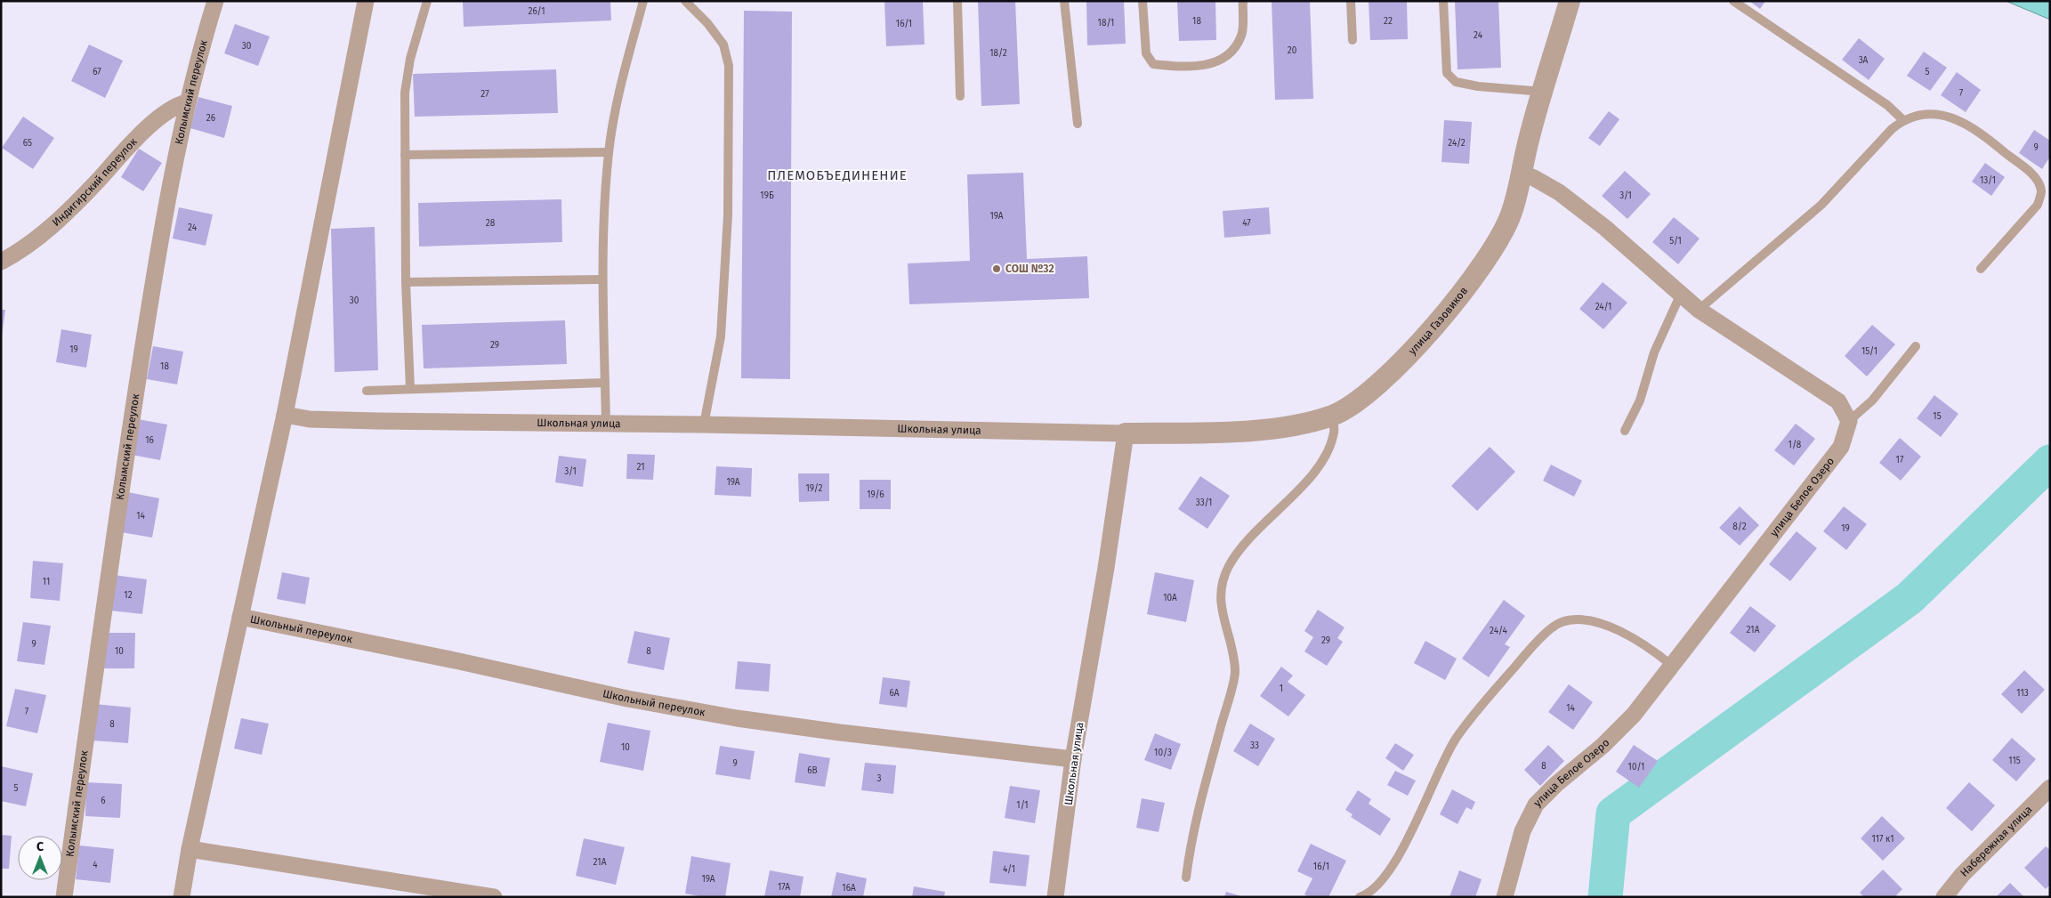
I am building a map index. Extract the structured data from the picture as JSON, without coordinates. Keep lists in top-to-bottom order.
{
  "streets": {
    "street": [
      "Колымский переулок",
      "Индигирский переулок",
      "улица Газовиков",
      "Школьная улица",
      "улица Белое Озеро",
      "Школьный переулок",
      "Набережная улица"
    ]
  },
  "crossings": [
    ["Колымский переулок", "Индигирский переулок"],
    ["улица Газовиков", "Школьная улица"],
    ["Школьная улица", "Школьный переулок"]
  ],
  "districts": ["ПЛЕМОБЪЕДИНЕНИЕ"],
  "places": ["СОШ №32"],
  "house_numbers": [
    "26/1",
    "18",
    "22",
    "18/1",
    "16/1",
    "24",
    "30",
    "20",
    "18/2",
    "3А",
    "67",
    "5",
    "7",
    "27",
    "26",
    "65",
    "24/2",
    "9",
    "13/1",
    "19Б",
    "3/1",
    "19А",
    "28",
    "47",
    "24",
    "5/1",
    "30",
    "24/1",
    "29",
    "19",
    "15/1",
    "18",
    "15",
    "16",
    "1/8",
    "17",
    "21",
    "3/1",
    "19А",
    "19/2",
    "19/6",
    "33/1",
    "14",
    "8/2",
    "19",
    "11",
    "12",
    "10А",
    "21А",
    "24/4",
    "29",
    "9",
    "10",
    "8",
    "1",
    "6А",
    "113",
    "14",
    "7",
    "8",
    "33",
    "10",
    "10/3",
    "115",
    "9",
    "8",
    "10/1",
    "6В",
    "3",
    "5",
    "6",
    "1/1",
    "117 к1",
    "21А",
    "4",
    "16/1",
    "4/1",
    "19А",
    "17А",
    "16А"
  ],
  "north": "top"
}
